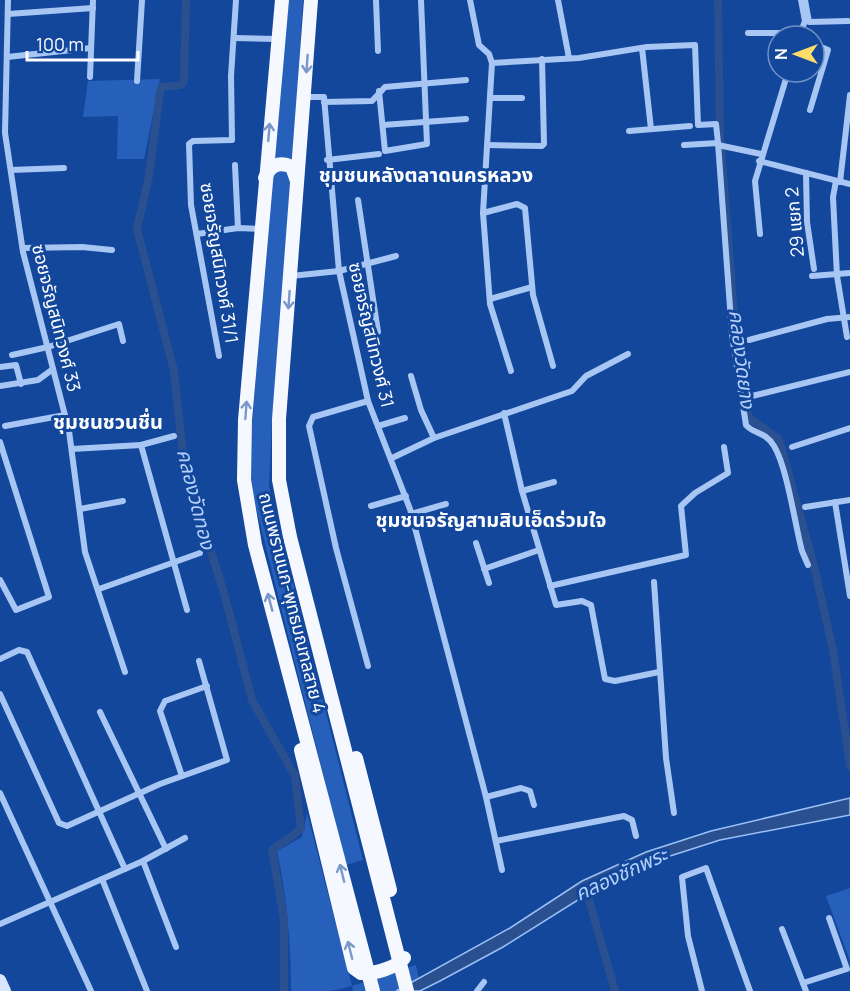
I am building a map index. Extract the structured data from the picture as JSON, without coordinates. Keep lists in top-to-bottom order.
{
  "streets": {
    "main road": ["ถนนพรานนก-พุทธมณฑลสาย 4"],
    "street": [
      "29 แยก 2",
      "ซอยจรัญสนิทวงศ์ 31/1",
      "ซอยจรัญสนิทวงศ์ 33",
      "ซอยจรัญสนิทวงศ์ 31"
    ]
  },
  "districts": ["ชุมชนหลังตลาดนครหลวง", "ชุมชนชวนชื่น", "ชุมชนจรัญสามสิบเอ็ดร่วมใจ"],
  "water": ["คลองวัดยาง", "คลองวัดทอง", "คลองชักพระ"],
  "scale_bar": "100 m",
  "north": "left"
}
